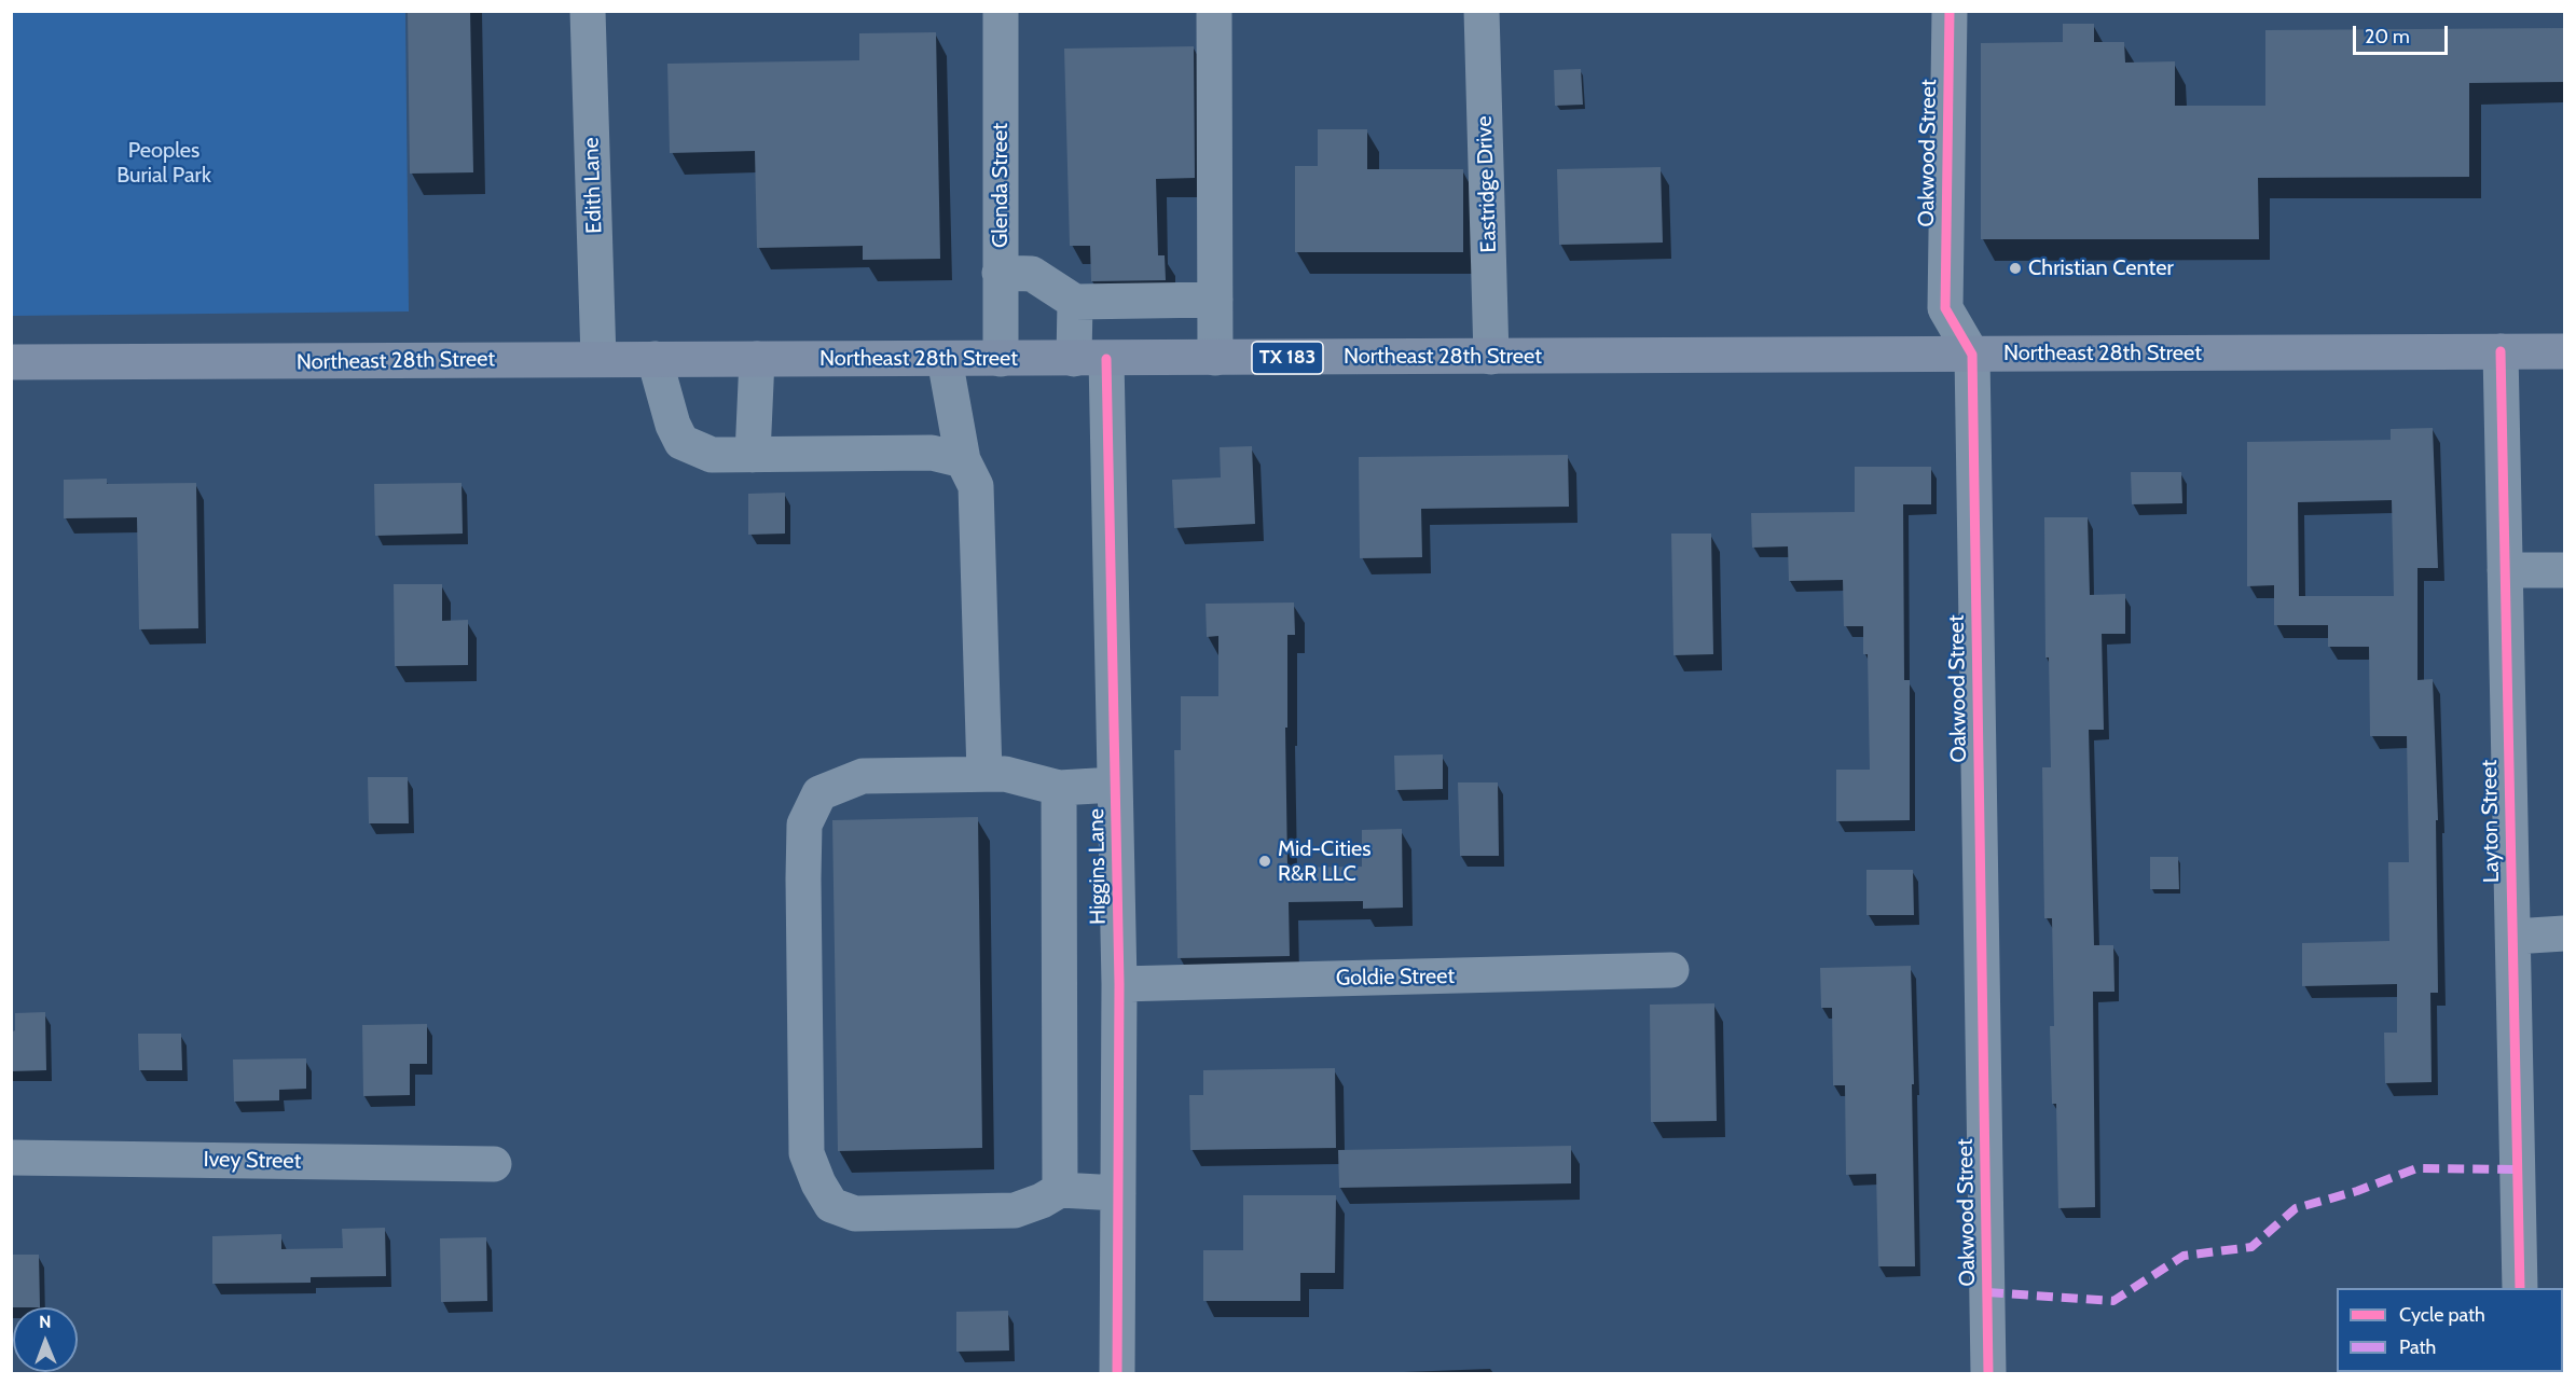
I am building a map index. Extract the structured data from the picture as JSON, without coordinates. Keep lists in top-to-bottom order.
{
  "streets": {
    "main road": ["Northeast 28th Street", "TX 183"],
    "street": [
      "Oakwood Street",
      "Eastridge Drive",
      "Edith Lane",
      "Glenda Street",
      "Layton Street",
      "Higgins Lane",
      "Goldie Street",
      "Ivey Street"
    ]
  },
  "crossings": [
    ["Oakwood Street", "Northeast 28th Street"],
    ["Eastridge Drive", "Northeast 28th Street"],
    ["Edith Lane", "Northeast 28th Street"],
    ["Glenda Street", "Northeast 28th Street"],
    ["Northeast 28th Street", "Layton Street"],
    ["Northeast 28th Street", "Higgins Lane"],
    ["Higgins Lane", "Goldie Street"]
  ],
  "parks": ["Peoples Burial Park"],
  "places": ["Christian Center", "Mid-Cities R&R LLC"],
  "legend": ["Cycle path", "Path"],
  "scale_bar": "20 m",
  "north": "top"
}
